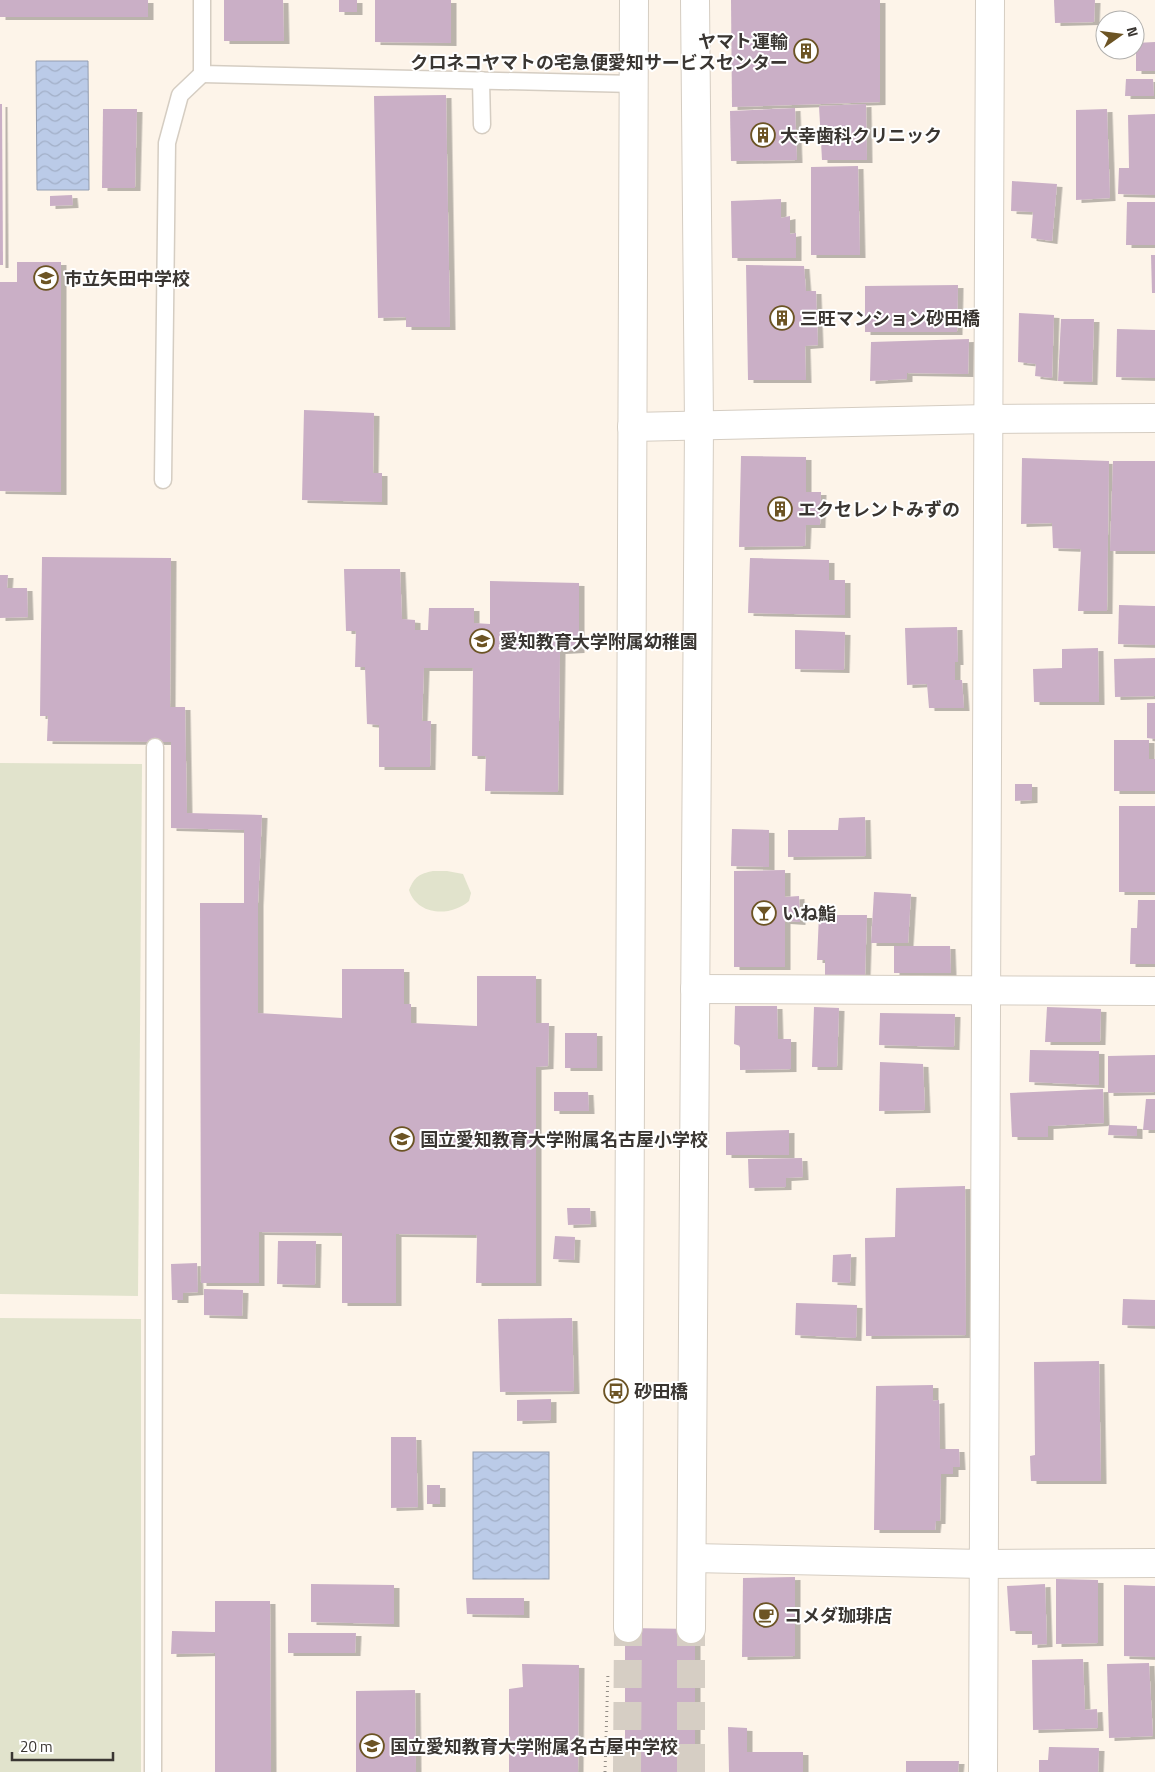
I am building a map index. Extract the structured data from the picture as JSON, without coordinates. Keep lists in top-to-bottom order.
{
  "places": {
    "building": [
      "ヤマト運輸 クロネコヤマトの宅急便愛知サービスセンター",
      "大幸歯科クリニック",
      "三旺マンション砂田橋",
      "エクセレントみずの"
    ],
    "school or university": [
      "市立矢田中学校",
      "愛知教育大学附属幼稚園",
      "国立愛知教育大学附属名古屋小学校",
      "国立愛知教育大学附属名古屋中学校"
    ],
    "bar": ["いね鮨"],
    "bus stop": ["砂田橋"],
    "cafe": ["コメダ珈琲店"]
  },
  "scale_bar": "20 m",
  "north": "right"
}
